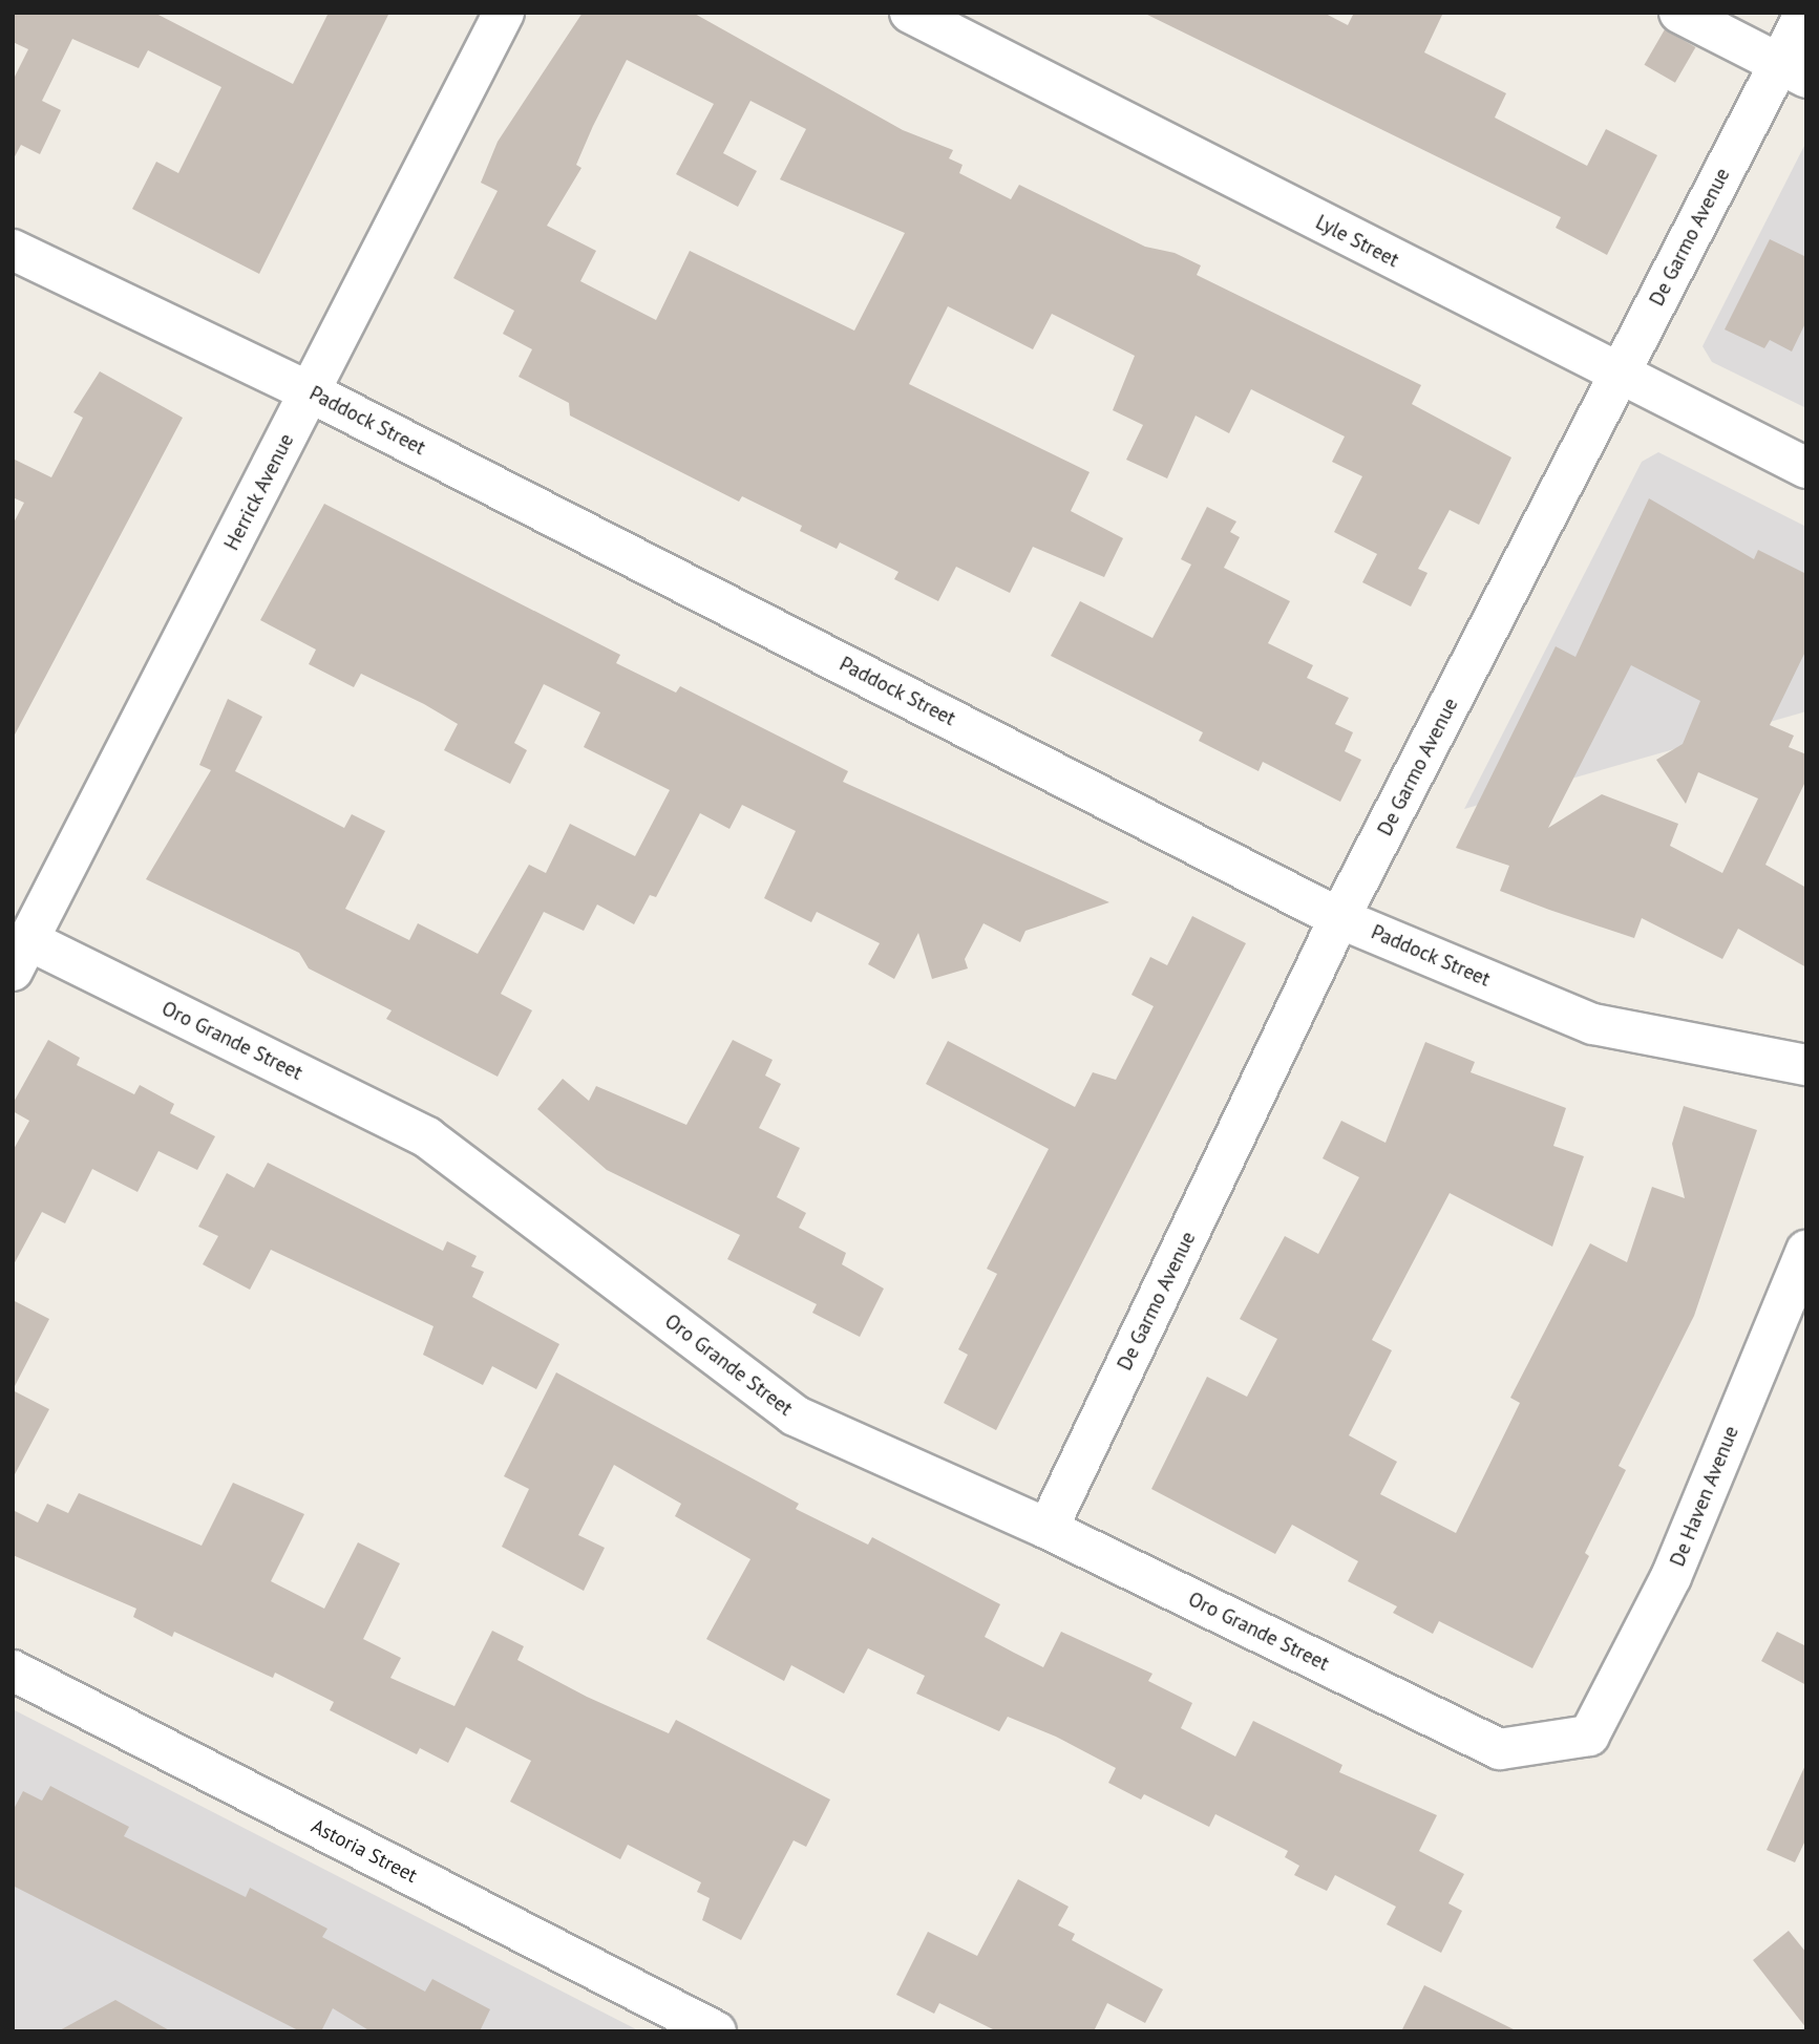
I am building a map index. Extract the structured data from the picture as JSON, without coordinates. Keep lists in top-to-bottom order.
{
  "streets": {
    "street": [
      "De Garmo Avenue",
      "Lyle Street",
      "Paddock Street",
      "Herrick Avenue",
      "Oro Grande Street",
      "De Haven Avenue",
      "Astoria Street"
    ]
  },
  "crossings": [
    ["De Garmo Avenue", "Lyle Street"],
    ["De Garmo Avenue", "Paddock Street"],
    ["De Garmo Avenue", "Oro Grande Street"],
    ["Paddock Street", "Herrick Avenue"],
    ["Herrick Avenue", "Oro Grande Street"],
    ["Oro Grande Street", "De Haven Avenue"]
  ]
}
